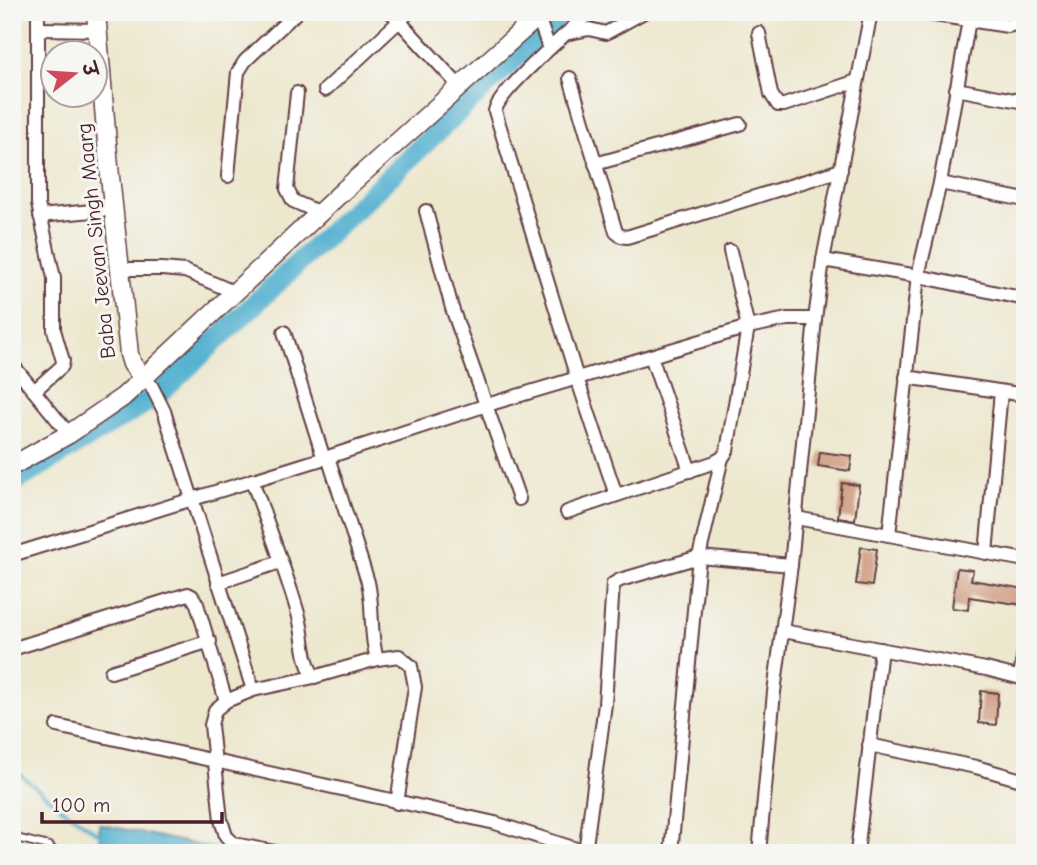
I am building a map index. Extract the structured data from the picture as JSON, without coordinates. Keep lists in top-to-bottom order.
{
  "streets": {
    "street": ["Baba Jeevan Singh Maarg"]
  },
  "scale_bar": "100 m",
  "north": "right"
}
